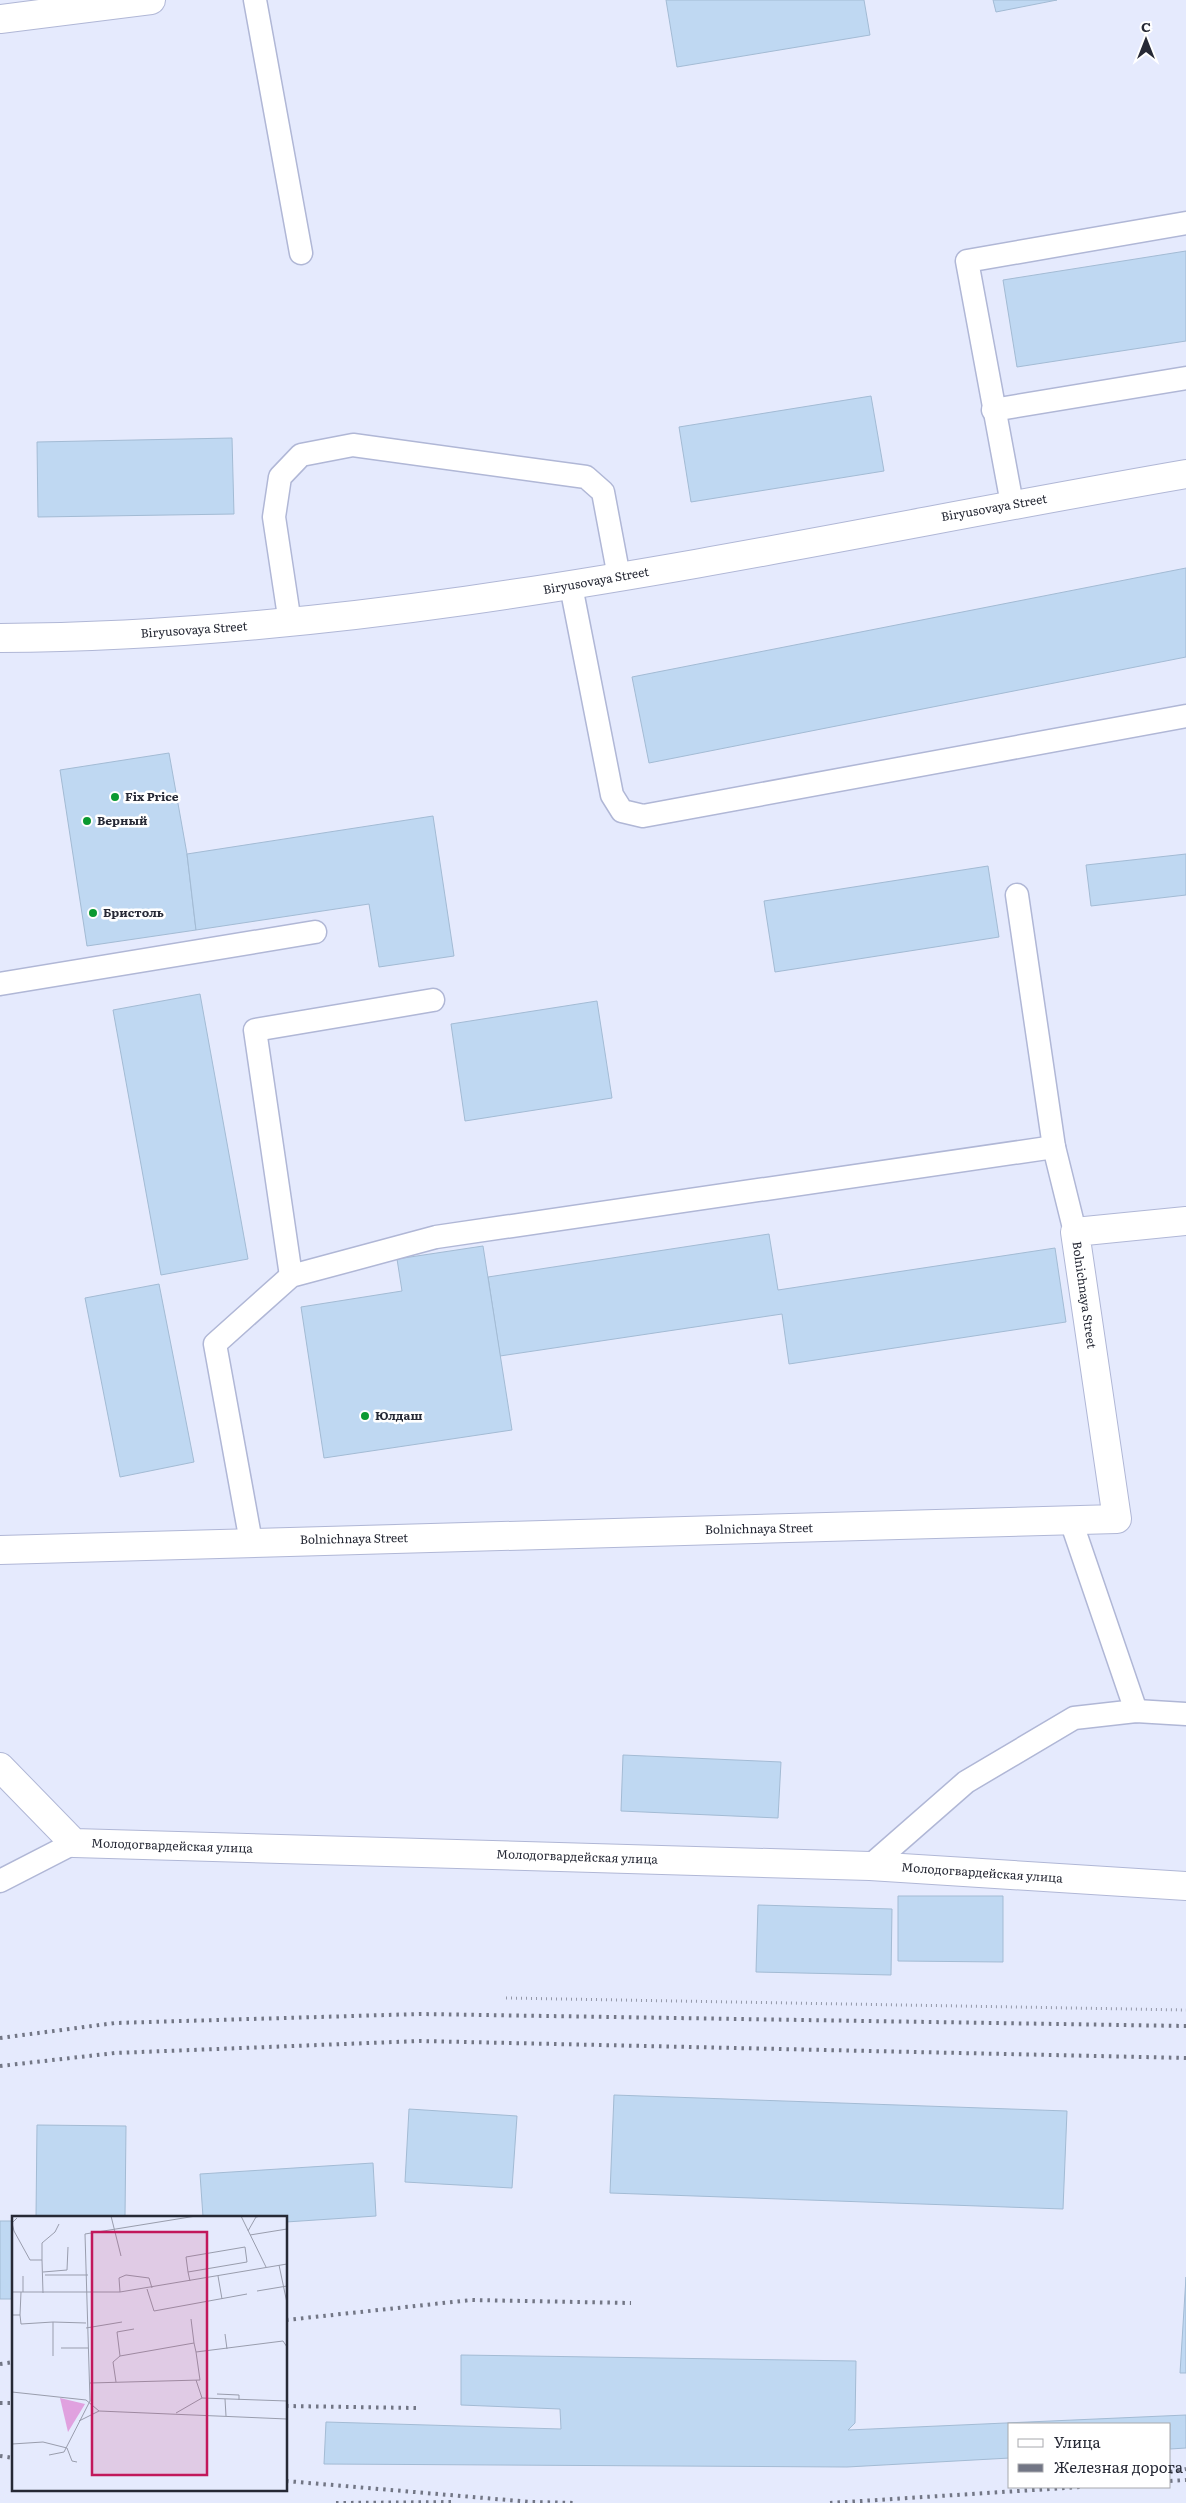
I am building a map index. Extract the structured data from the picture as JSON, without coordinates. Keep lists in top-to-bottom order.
{
  "streets": {
    "street": ["Biryusovaya Street", "Bolnichnaya Street", "Молодогвардейская улица"]
  },
  "places": [
    "Fix Price",
    "Верный",
    "Бристоль",
    "Юлдаш"
  ],
  "legend": ["Улица", "Железная дорога"],
  "north": "top"
}
